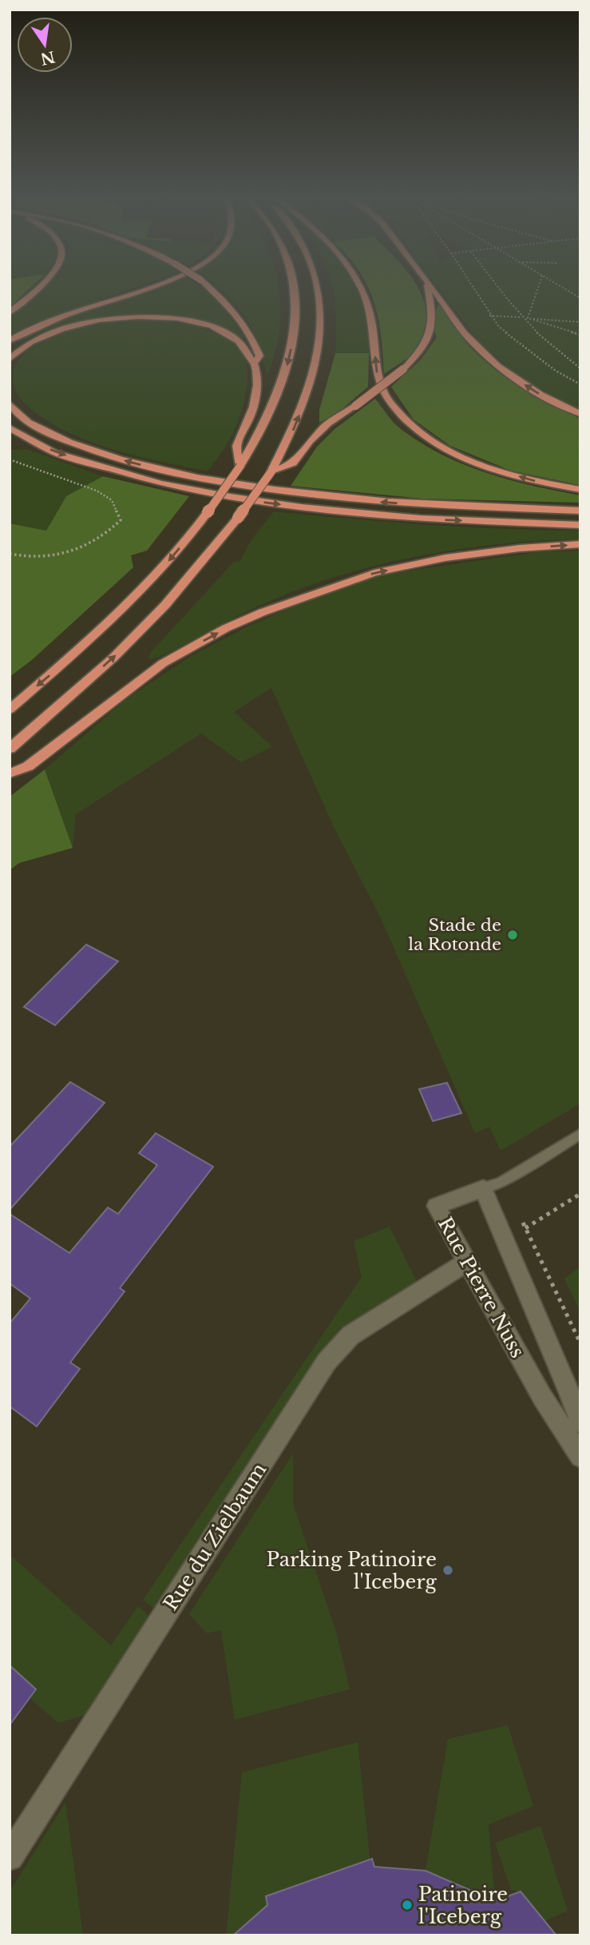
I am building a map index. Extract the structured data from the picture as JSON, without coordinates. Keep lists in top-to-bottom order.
{
  "streets": {
    "street": ["Rue Pierre Nuss", "Rue du Zielbaum"]
  },
  "crossings": [
    ["Rue Pierre Nuss", "Rue du Zielbaum"]
  ],
  "places": ["Stade de la Rotonde", "Parking Patinoire l'Iceberg", "Patinoire l'Iceberg"],
  "north": "bottom"
}
